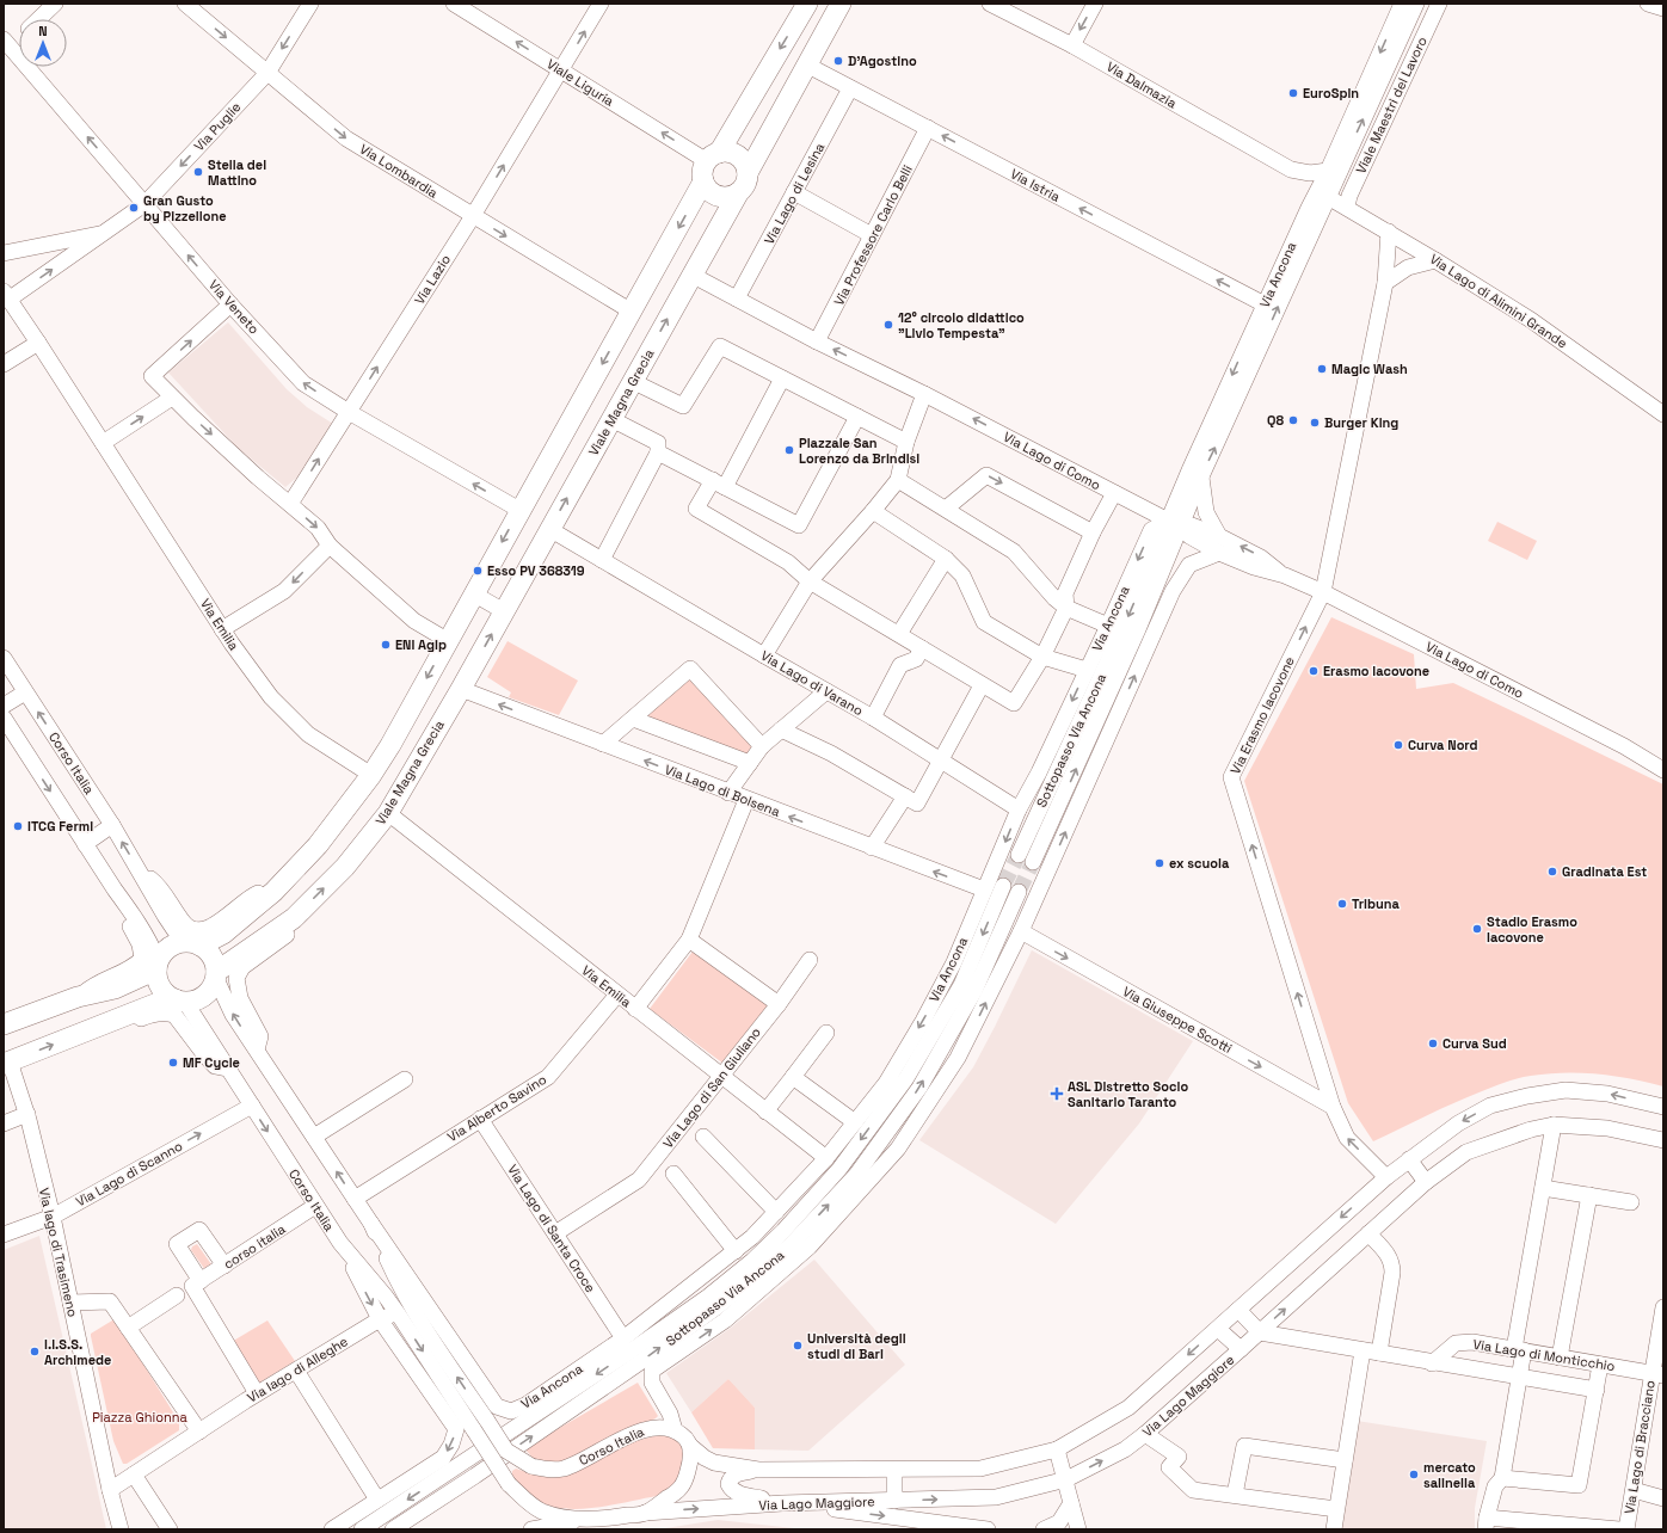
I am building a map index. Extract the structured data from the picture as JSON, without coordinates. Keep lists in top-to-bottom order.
{
  "streets": {
    "main road": ["Viale Magna Grecia"],
    "street": [
      "Viale Liguria",
      "Via Dalmazia",
      "Viale Maestri del Lavoro",
      "Via Puglie",
      "Via Lombardia",
      "Via Istria",
      "Via Lago di Lesina",
      "Via Professore Carlo Belli",
      "Via Ancona",
      "Via Lazio",
      "Via Lago di Alimini Grande",
      "Via Veneto",
      "Via Lago di Como",
      "Via Emilia",
      "Via Lago di Varano",
      "Via Erasmo Iacovone",
      "Sottopasso Via Ancona",
      "Corso Italia",
      "Via Lago di Bolsena",
      "Via Giuseppe Scotti",
      "Via Lago di San Giuliano",
      "Via Alberto Savino",
      "Via Lago di Scanno",
      "Via Lago di Santa Croce",
      "corso italia",
      "Via lago di Trasimeno",
      "Via Lago di Monticchio",
      "Via lago di Alleghe",
      "Via Lago Maggiore",
      "Via Lago di Bracciano"
    ]
  },
  "crossings": [
    ["Viale Liguria", "Via Lazio"],
    ["Viale Liguria", "Viale Magna Grecia"],
    ["Via Dalmazia", "Via Ancona"],
    ["Viale Maestri del Lavoro", "Via Lago di Alimini Grande"],
    ["Via Puglie", "Via Lombardia"],
    ["Via Puglie", "Via Veneto"],
    ["Via Puglie", "Via Emilia"],
    ["Via Lombardia", "Via Lazio"],
    ["Via Istria", "Via Lago di Lesina"],
    ["Via Istria", "Via Professore Carlo Belli"],
    ["Via Istria", "Via Ancona"],
    ["Via Istria", "Viale Magna Grecia"],
    ["Via Lago di Lesina", "Via Lago di Como"],
    ["Via Professore Carlo Belli", "Via Lago di Como"],
    ["Via Ancona", "Via Lago di Alimini Grande"],
    ["Via Ancona", "Via Lago di Como"],
    ["Via Ancona", "Via Emilia"],
    ["Via Ancona", "Via Lago di Varano"],
    ["Via Ancona", "Sottopasso Via Ancona"],
    ["Via Ancona", "Corso Italia"],
    ["Via Ancona", "Via Lago di Bolsena"],
    ["Via Ancona", "Via Lago di Santa Croce"],
    ["Via Lazio", "Via Veneto"],
    ["Via Lago di Alimini Grande", "Via Erasmo Iacovone"],
    ["Viale Magna Grecia", "Via Lago di Como"],
    ["Viale Magna Grecia", "Via Emilia"],
    ["Viale Magna Grecia", "Via Lago di Varano"],
    ["Viale Magna Grecia", "Corso Italia"],
    ["Viale Magna Grecia", "Via Lago di Bolsena"],
    ["Via Lago di Como", "Via Erasmo Iacovone"],
    ["Via Lago di Como", "Sottopasso Via Ancona"],
    ["Via Emilia", "Via Lago di San Giuliano"],
    ["Via Emilia", "Via Alberto Savino"],
    ["Via Erasmo Iacovone", "Via Giuseppe Scotti"],
    ["Corso Italia", "Via Alberto Savino"],
    ["Corso Italia", "Via Lago di Scanno"],
    ["Corso Italia", "corso italia"],
    ["Corso Italia", "Via lago di Alleghe"],
    ["Corso Italia", "Via Lago Maggiore"],
    ["Via Lago di San Giuliano", "Via Lago di Santa Croce"],
    ["Via Alberto Savino", "Via Lago di Santa Croce"],
    ["Via Lago di Scanno", "Via lago di Trasimeno"],
    ["Via Lago di Monticchio", "Via Lago Maggiore"],
    ["Via Lago di Monticchio", "Via Lago di Bracciano"]
  ],
  "one_way": [
    "Viale Liguria",
    "Via Lombardia",
    "Via Istria",
    "Via Lazio",
    "Via Erasmo Iacovone",
    "Via Giuseppe Scotti"
  ],
  "parks": ["Piazza Ghionna"],
  "places": {
    "other": [
      "D'Agostino",
      "EuroSpin",
      "Stella del Mattino",
      "Gran Gusto by Pizzellone",
      "12° circolo didattico \"Livio Tempesta\"",
      "Magic Wash",
      "Q8",
      "Burger King",
      "Piazzale San Lorenzo da Brindisi",
      "Esso PV 368319",
      "ENI Agip",
      "Erasmo Iacovone",
      "Curva Nord",
      "ITCG Fermi",
      "ex scuola",
      "Gradinata Est",
      "Tribuna",
      "Stadio Erasmo Iacovone",
      "Curva Sud",
      "MF Cycle",
      "Università degli studi di Bari",
      "I.I.S.S. Archimede",
      "mercato salinella"
    ],
    "health": ["ASL Distretto Socio Sanitario Taranto"]
  },
  "north": "top"
}
